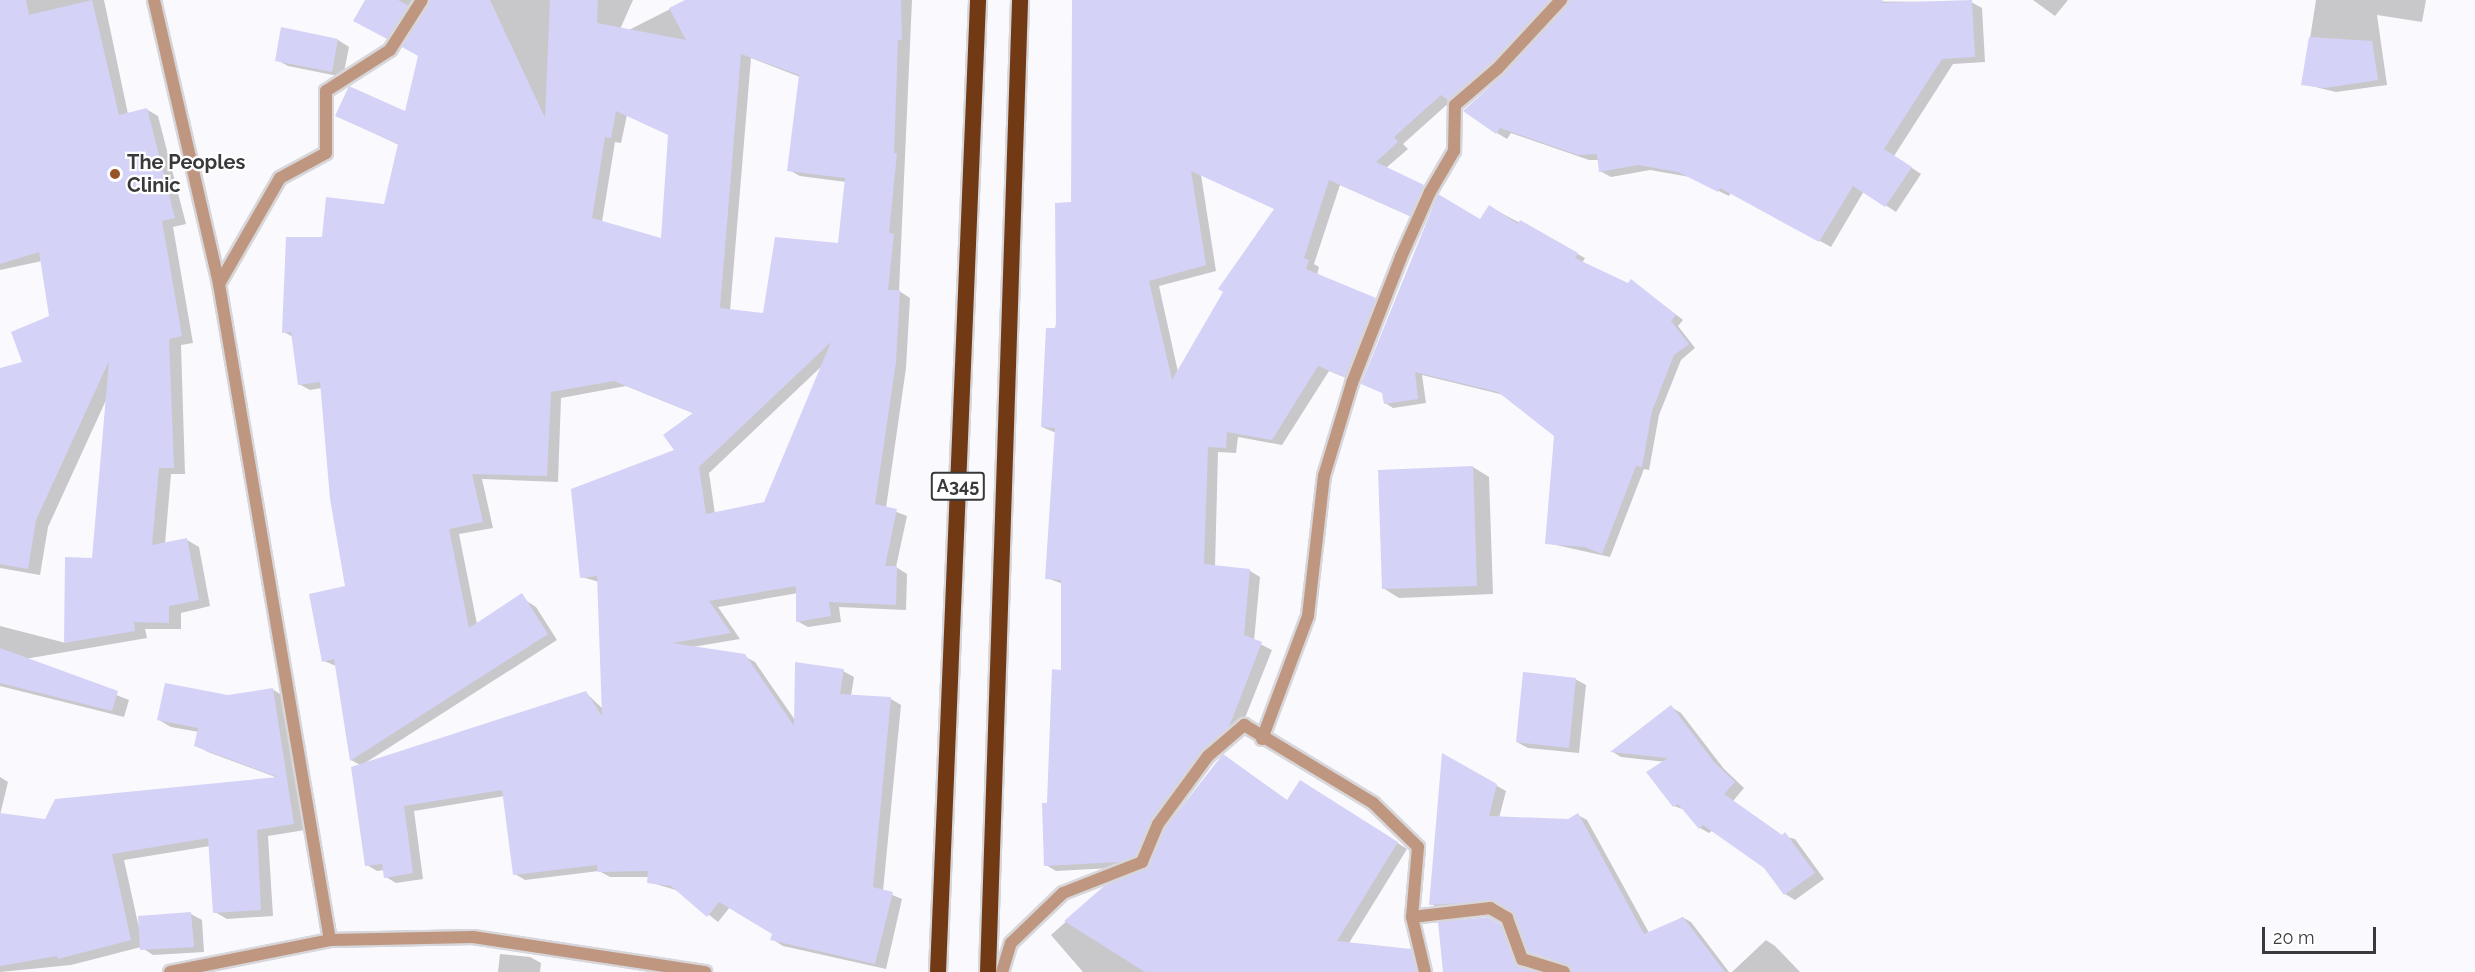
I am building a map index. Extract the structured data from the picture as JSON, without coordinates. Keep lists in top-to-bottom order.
{
  "streets": {
    "highway": ["A345"]
  },
  "places": ["The Peoples Clinic"],
  "scale_bar": "20 m"
}
